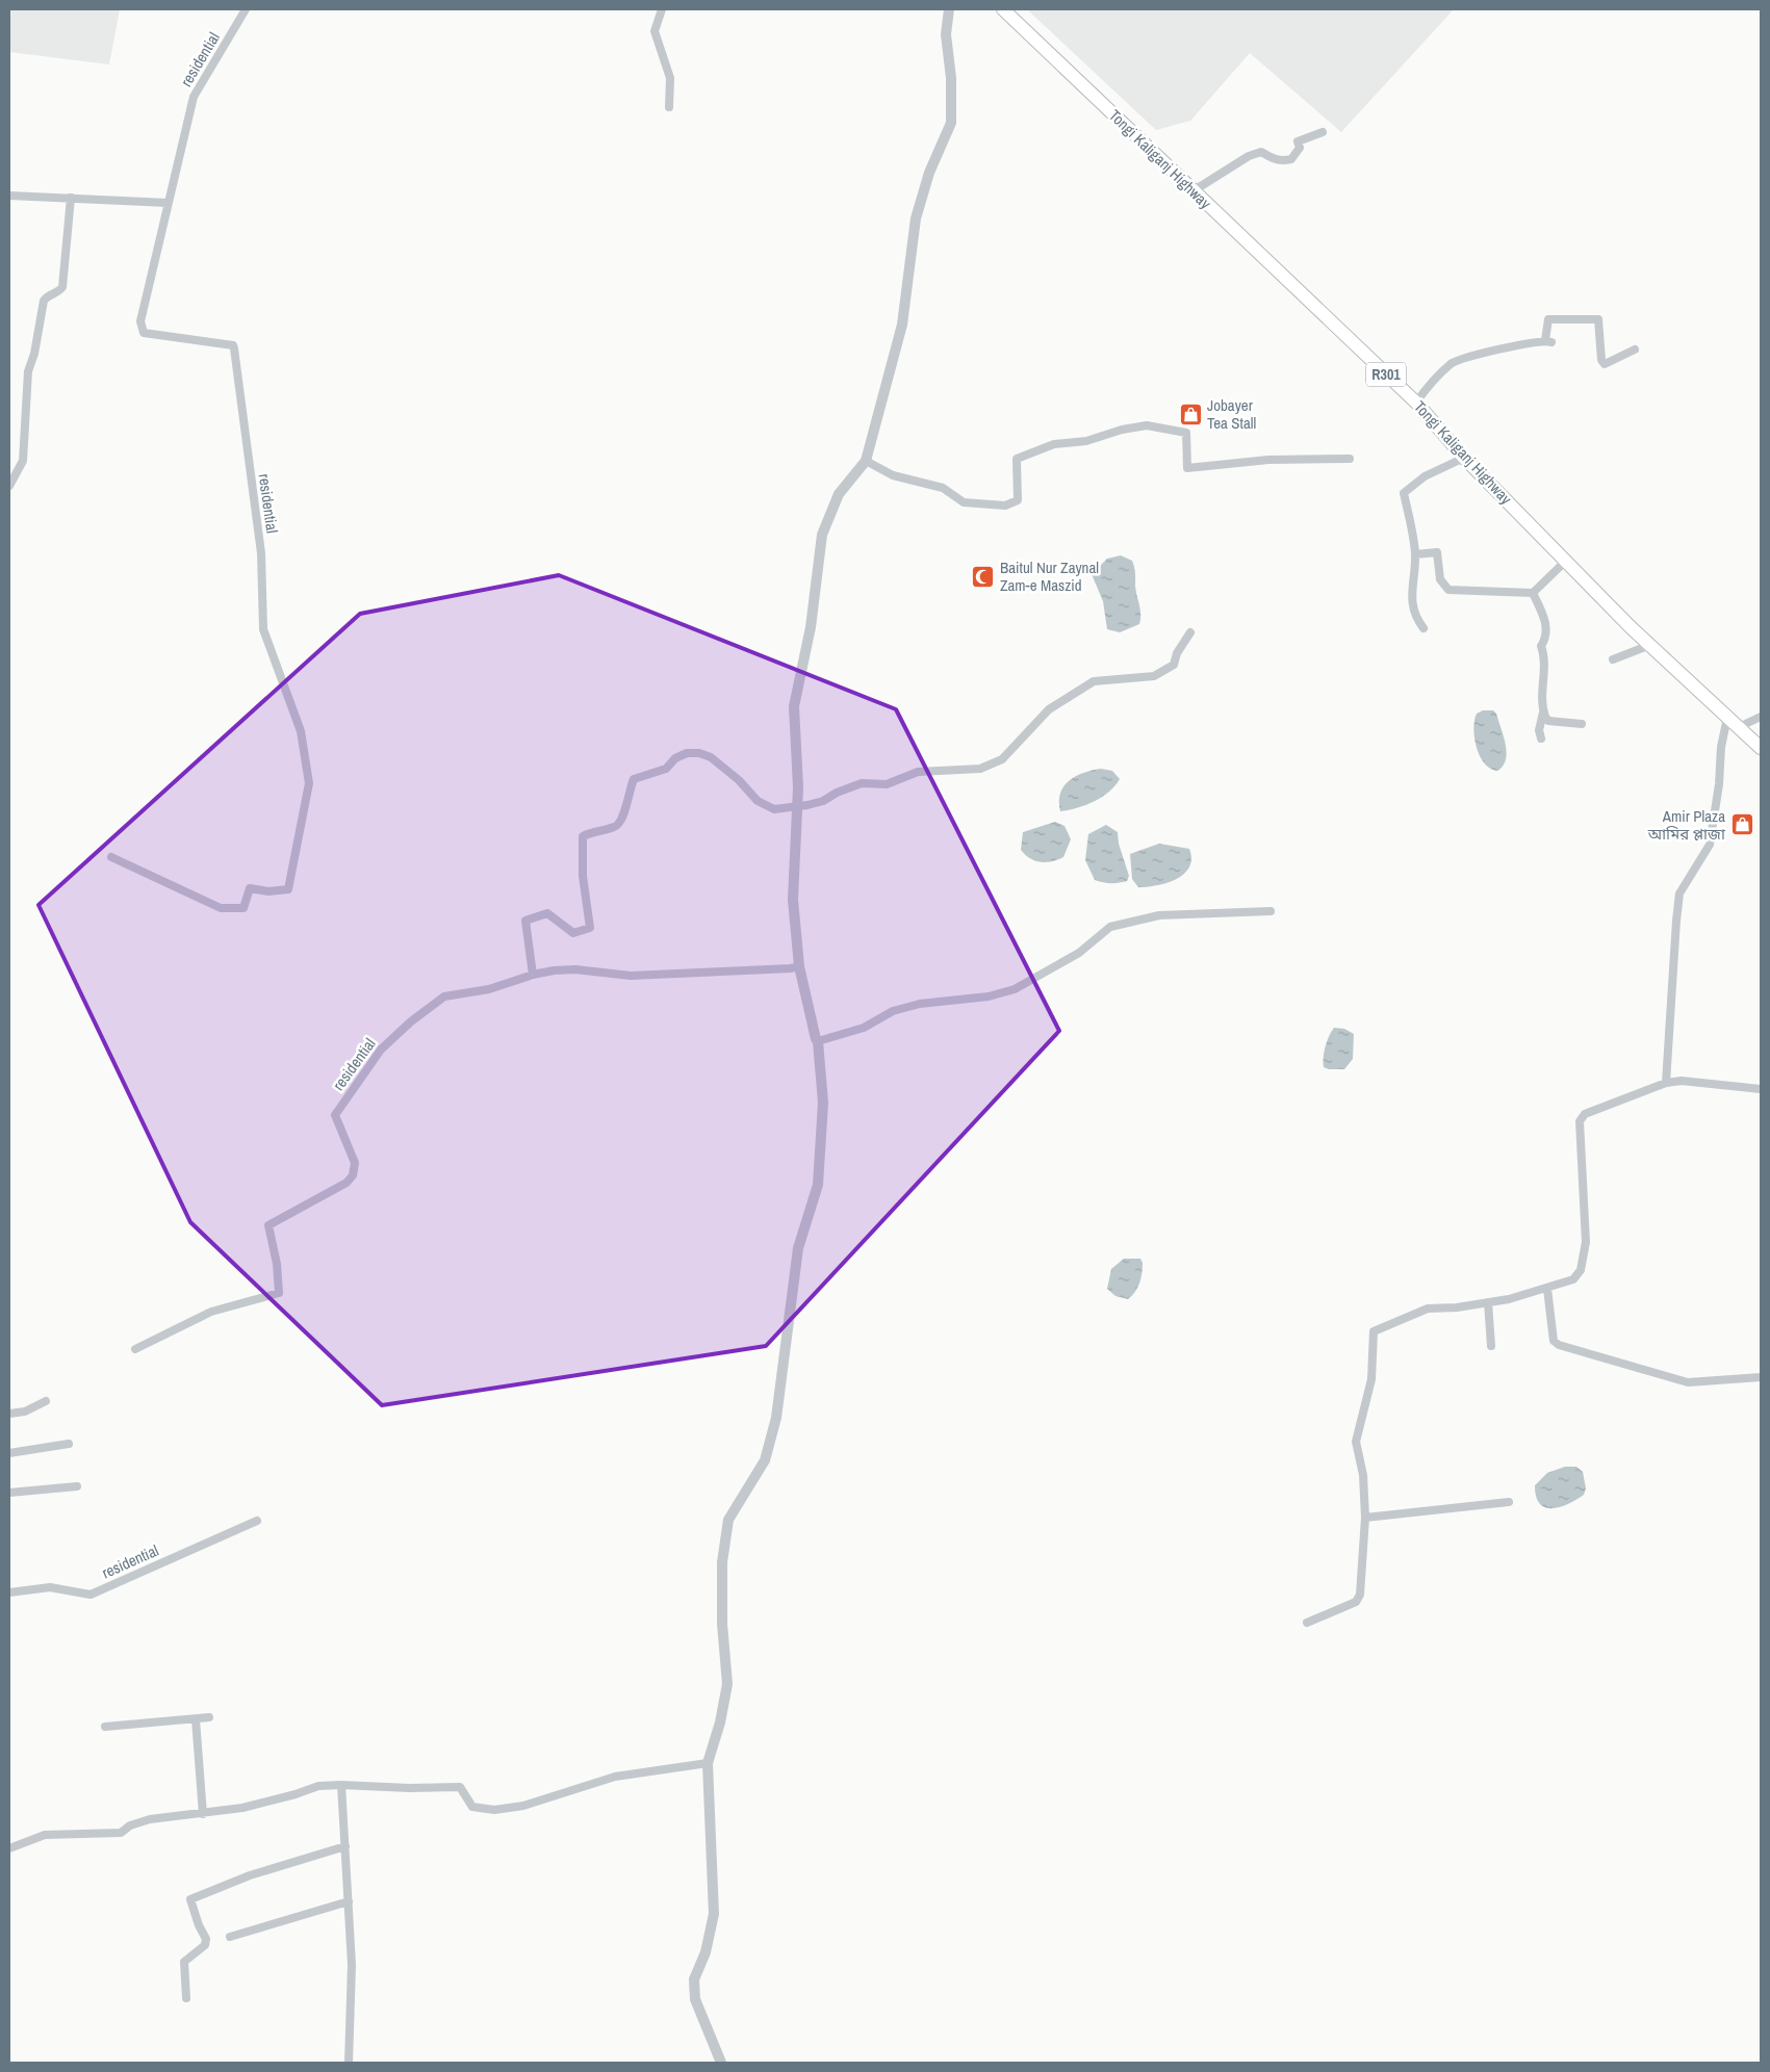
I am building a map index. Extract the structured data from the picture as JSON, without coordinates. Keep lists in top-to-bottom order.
{
  "streets": {
    "main road": ["Tongi Kaliganj Highway", "R301"],
    "street": ["residential"]
  },
  "places": {
    "shop": ["Jobayer Tea Stall", "Amir Plaza আমির প্লাজা"],
    "mosque": ["Baitul Nur Zaynal Zam-e Maszid"]
  }
}
